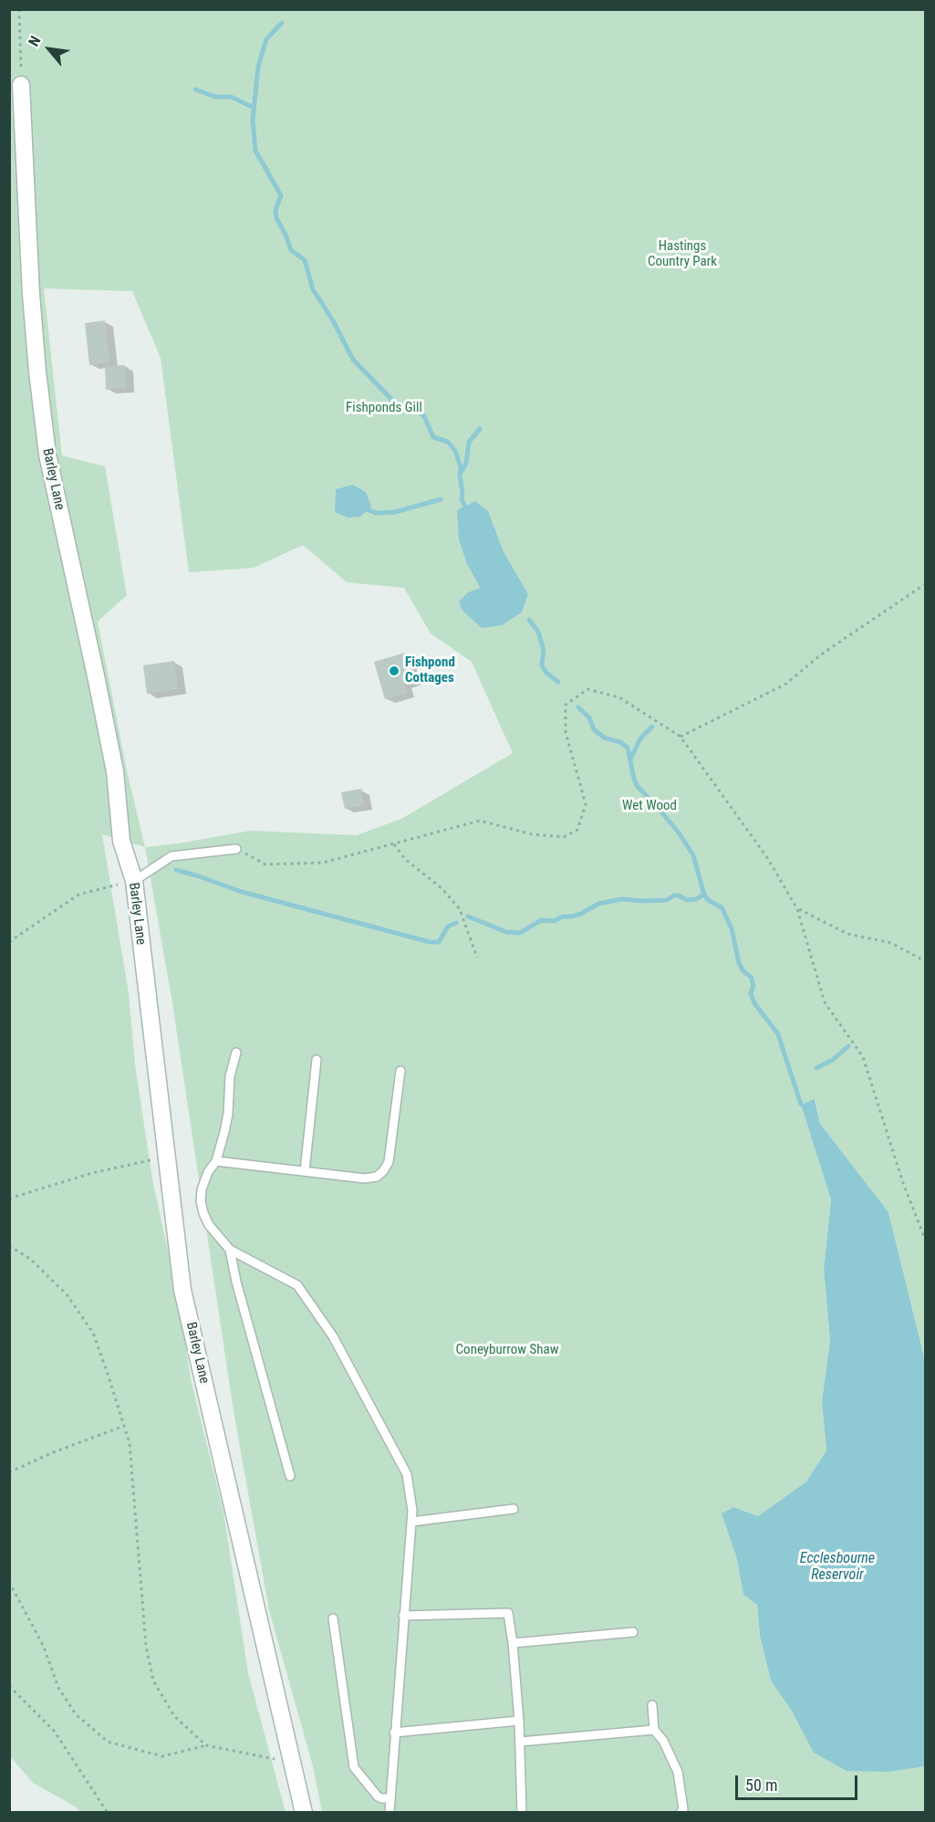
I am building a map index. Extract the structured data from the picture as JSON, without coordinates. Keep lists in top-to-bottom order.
{
  "streets": {
    "street": ["Barley Lane"]
  },
  "water": ["Ecclesbourne Reservoir"],
  "parks": [
    "Hastings Country Park",
    "Fishponds Gill",
    "Wet Wood",
    "Coneyburrow Shaw"
  ],
  "places": ["Fishpond Cottages"],
  "scale_bar": "50 m",
  "north": "top left"
}
